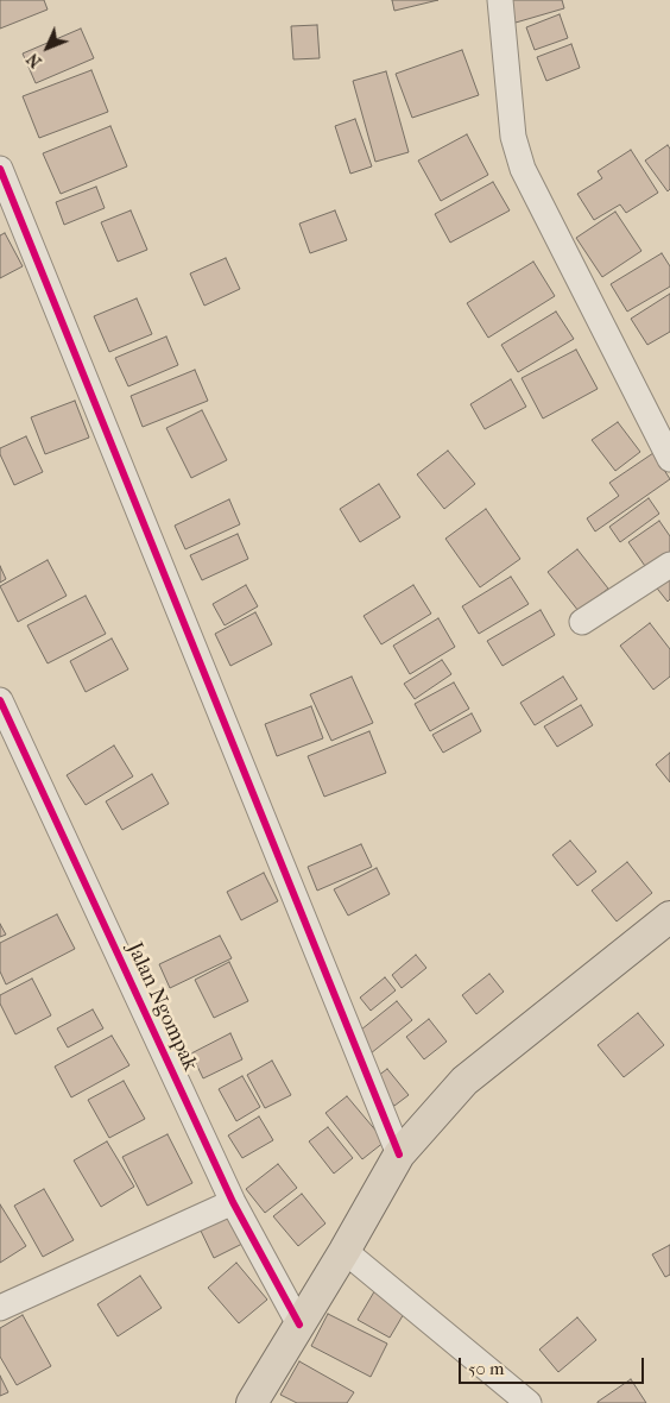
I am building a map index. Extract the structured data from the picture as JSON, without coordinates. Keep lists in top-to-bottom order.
{
  "streets": {
    "street": ["Jalan Ngompak"]
  },
  "scale_bar": "50 m",
  "north": "bottom left"
}
